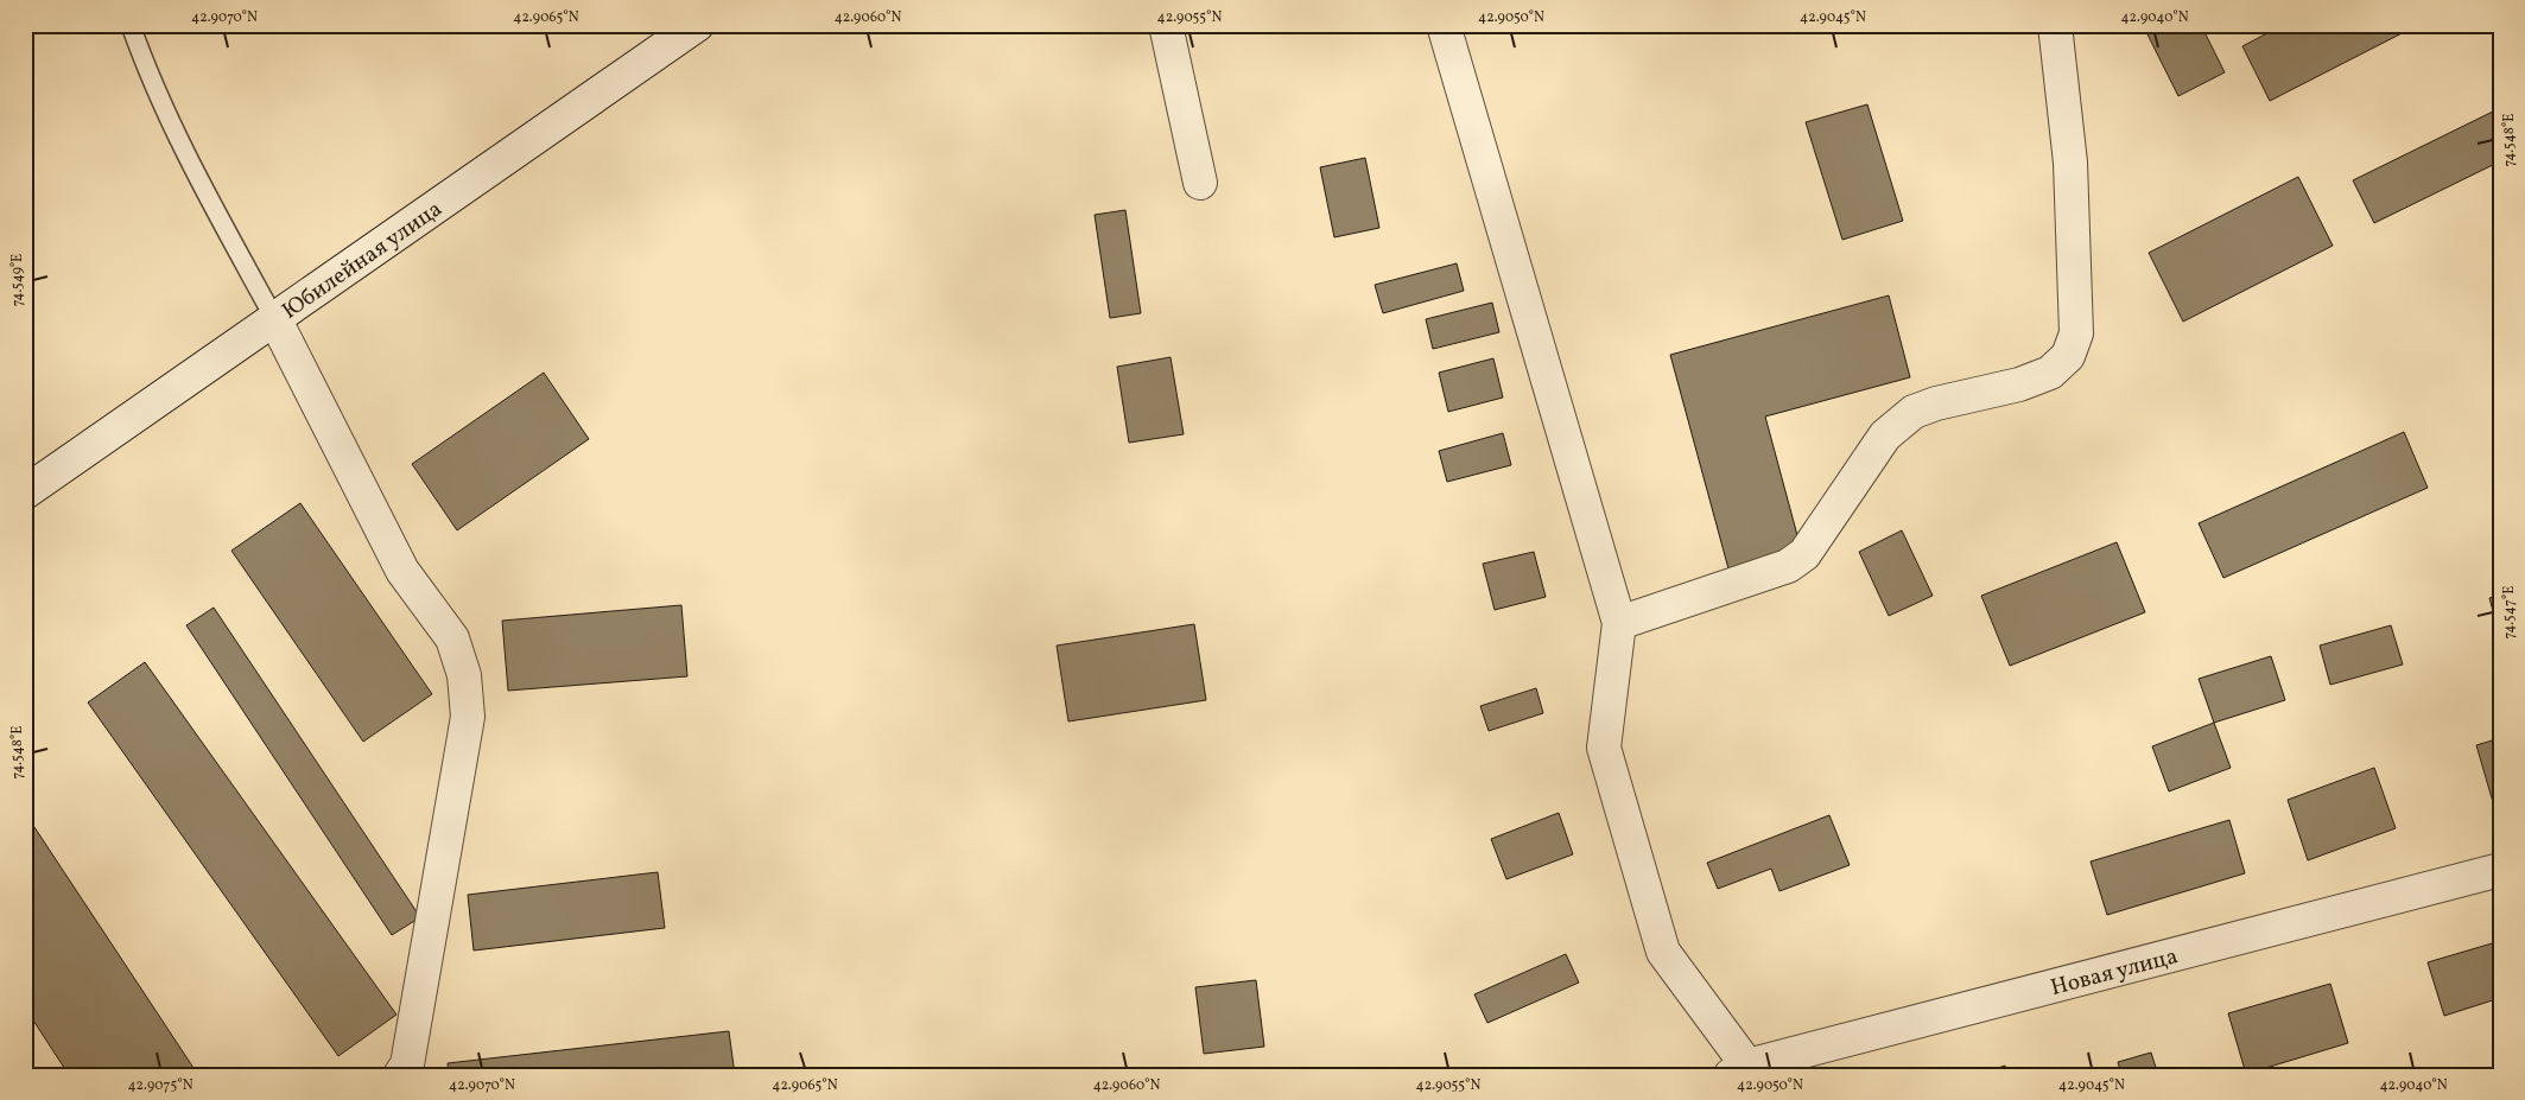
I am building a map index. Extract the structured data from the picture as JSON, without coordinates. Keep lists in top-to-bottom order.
{
  "streets": {
    "street": ["Юбилейная улица", "Новая улица"]
  },
  "coordinates": [
    "42.9070°N",
    "42.9065°N",
    "42.9060°N",
    "42.9055°N",
    "42.9050°N",
    "42.9045°N",
    "42.9040°N",
    "74.548°E",
    "74.549°E",
    "74.547°E",
    "42.9075°N"
  ]
}
